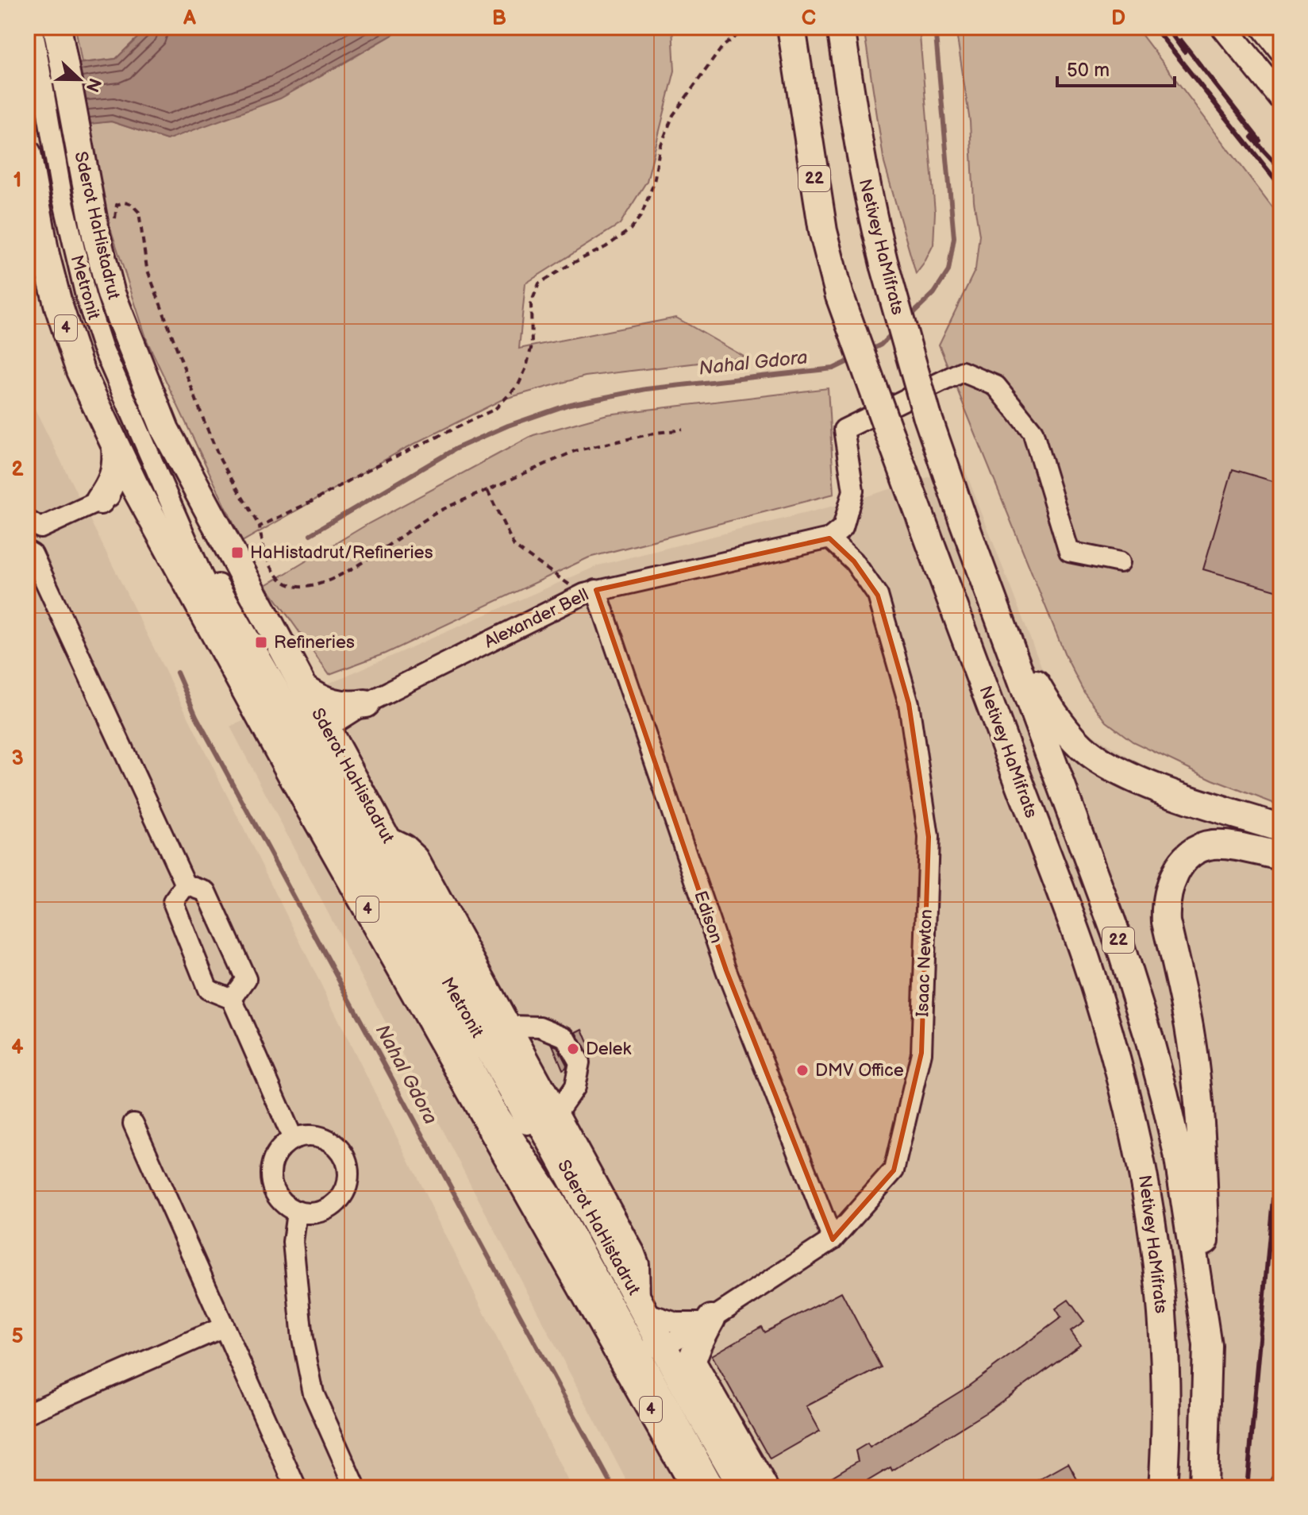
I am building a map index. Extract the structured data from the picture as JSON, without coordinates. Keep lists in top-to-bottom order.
{
  "streets": {
    "highway": [
      "22",
      "Sderot HaHistadrut",
      "Netivey HaMifrats",
      "4"
    ],
    "street": [
      "Metronit",
      "Alexander Bell",
      "Edison",
      "Isaac Newton"
    ]
  },
  "crossings": [
    ["Sderot HaHistadrut", "Metronit"],
    ["Sderot HaHistadrut", "Alexander Bell"],
    ["Sderot HaHistadrut", "Isaac Newton"],
    ["Metronit", "Alexander Bell"],
    ["Metronit", "Isaac Newton"],
    ["Alexander Bell", "Edison"],
    ["Alexander Bell", "Isaac Newton"],
    ["Edison", "Isaac Newton"]
  ],
  "water": ["Nahal Gdora"],
  "places": {
    "transit": ["HaHistadrut/Refineries", "Refineries"],
    "other": ["Delek", "DMV Office"]
  },
  "scale_bar": "50 m",
  "north": "right",
  "grid": {
    "columns": [
      "A",
      "B",
      "C",
      "D"
    ],
    "rows": [
      "1",
      "2",
      "3",
      "4",
      "5"
    ]
  }
}
